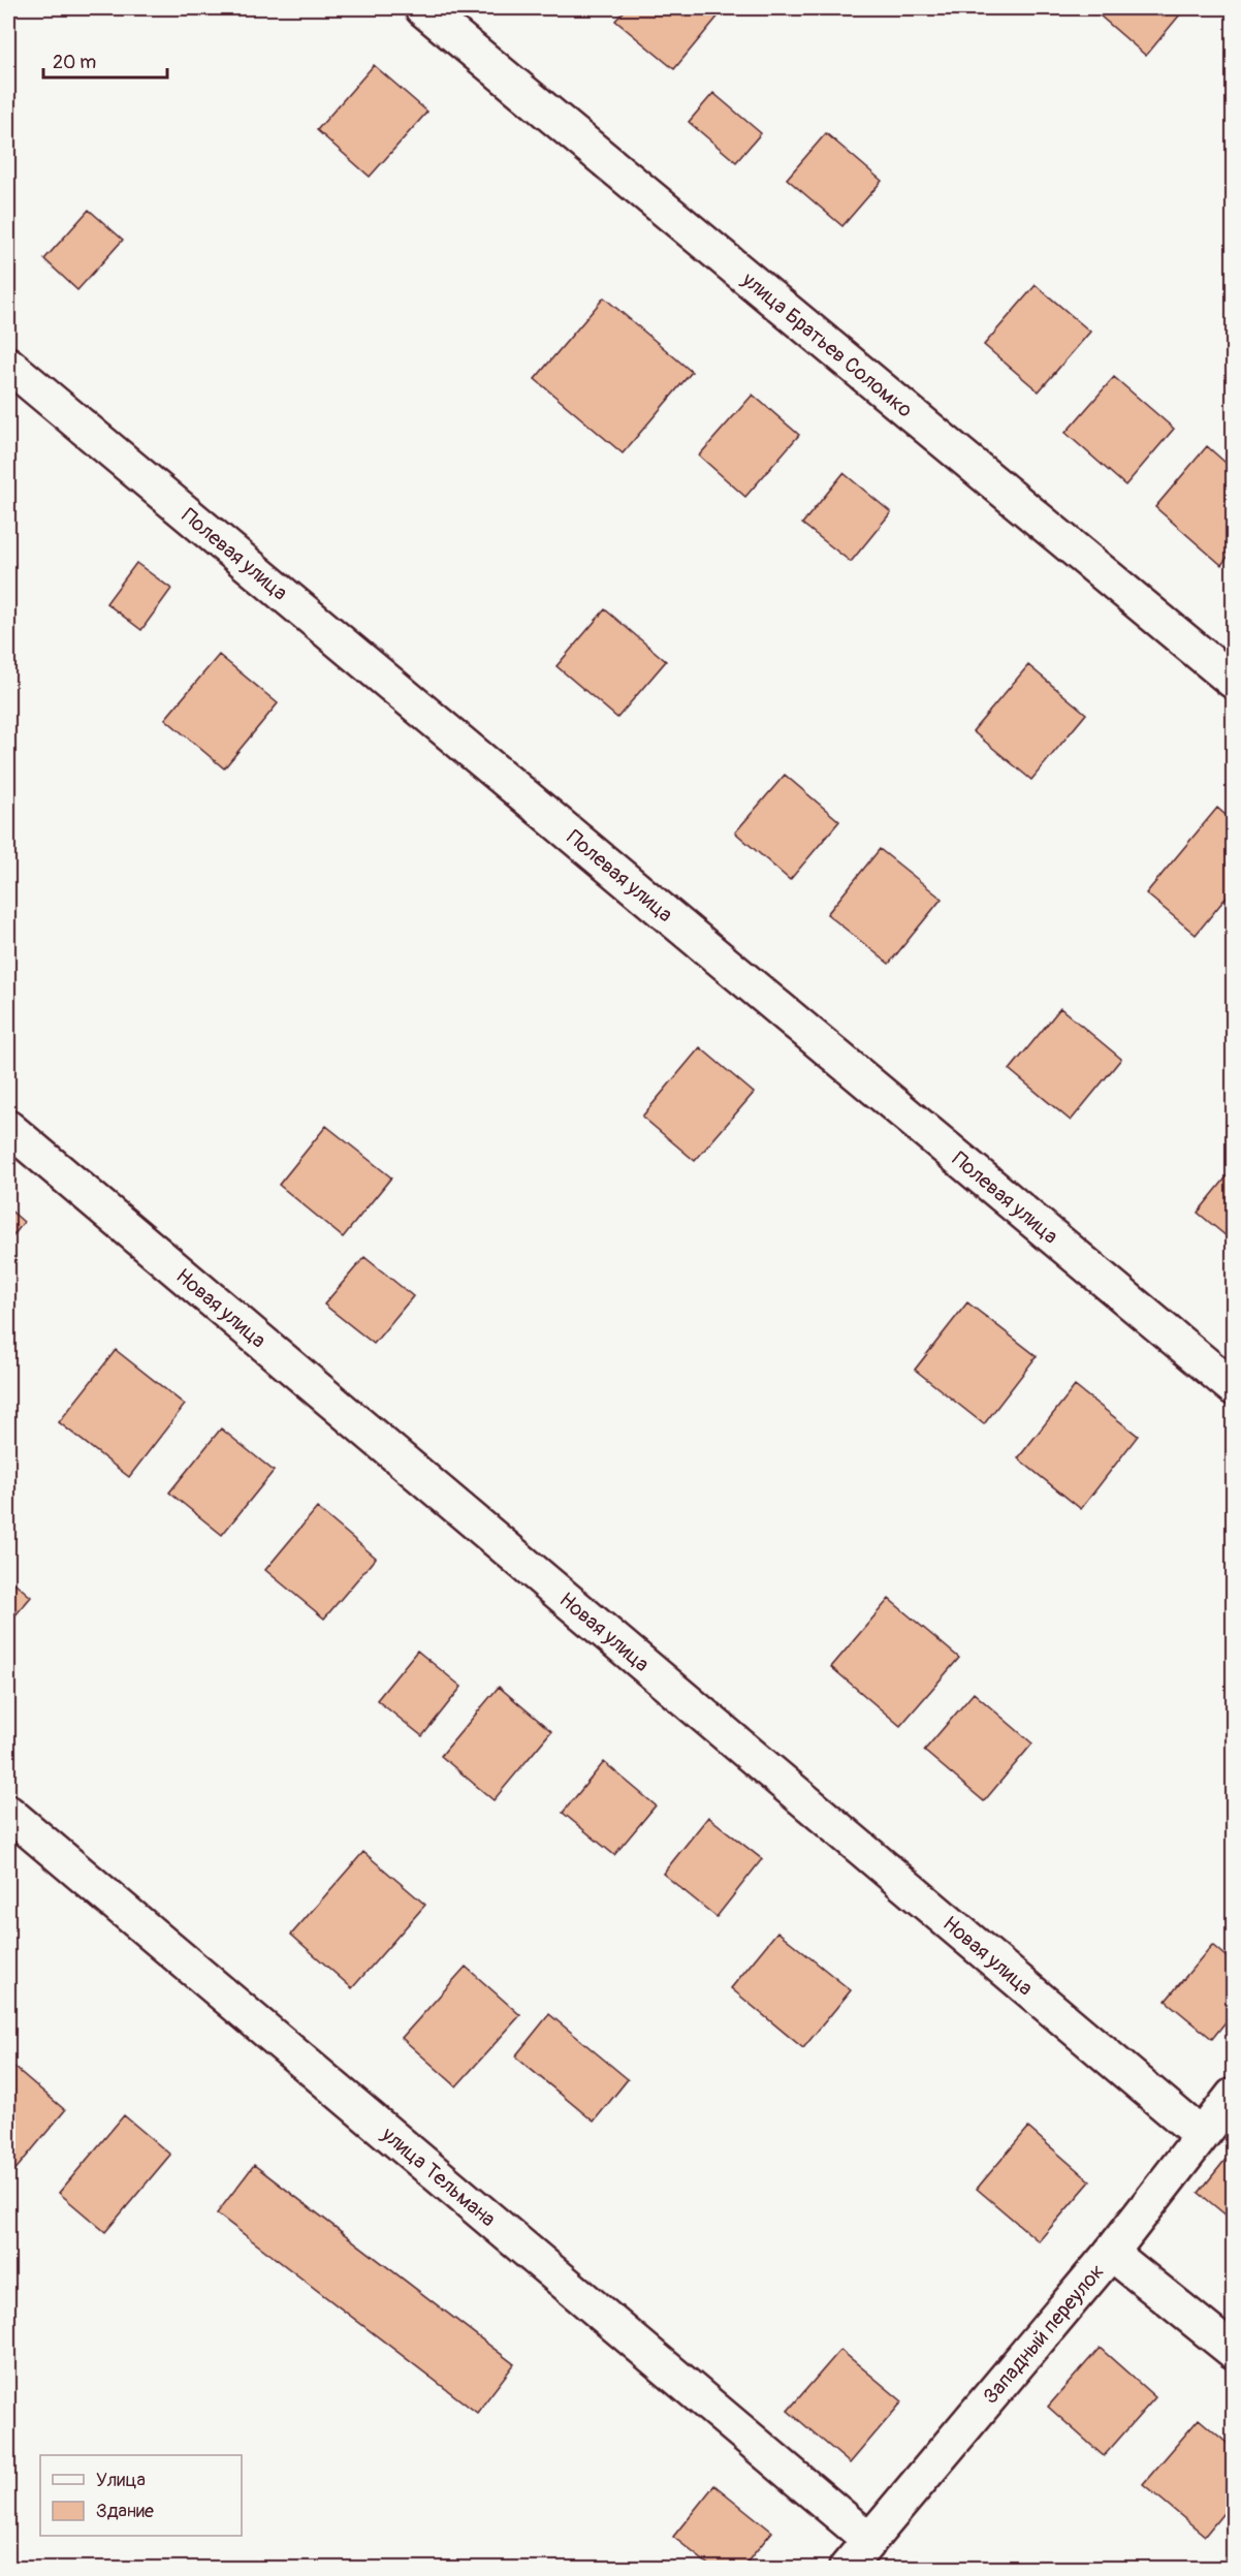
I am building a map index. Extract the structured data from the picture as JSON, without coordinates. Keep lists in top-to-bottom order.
{
  "streets": {
    "street": [
      "улица Братьев Соломко",
      "Полевая улица",
      "Новая улица",
      "улица Тельмана",
      "Западный переулок"
    ]
  },
  "crossings": [
    ["Новая улица", "Западный переулок"],
    ["улица Тельмана", "Западный переулок"]
  ],
  "legend": ["Улица", "Здание"],
  "scale_bar": "20 m"
}
